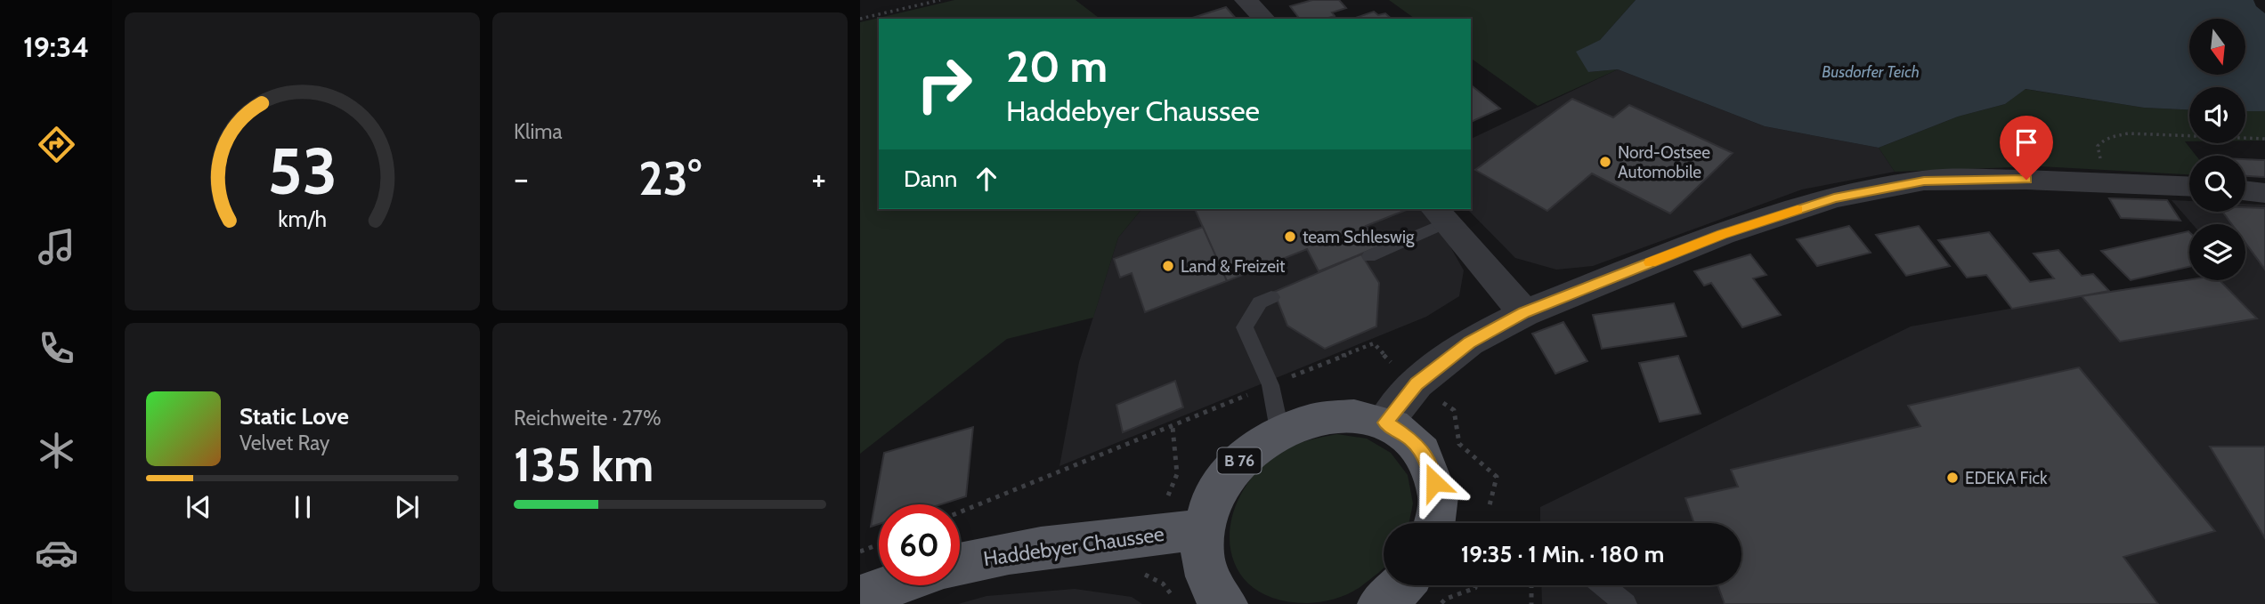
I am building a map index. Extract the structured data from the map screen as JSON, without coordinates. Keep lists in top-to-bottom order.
{
  "streets": {
    "main road": ["B 76", "Haddebyer Chaussee"]
  },
  "crossings": [
    ["B 76", "Haddebyer Chaussee"]
  ],
  "water": ["Busdorfer Teich"],
  "places": [
    "Nord-Ostsee Automobile",
    "team Schleswig",
    "Land & Freizeit",
    "EDEKA Fick"
  ],
  "north": "bottom",
  "page": {
    "tabs": "19:34",
    "tile": [
      "Klima",
      ["Reichweite · 27%", "135 km"]
    ],
    "turn": ["20 m", "Haddebyer Chaussee"],
    "then": "Dann",
    "heat": ["−", "23°", "+"],
    "song": ["Static Love", "Velvet Ray"],
    "limit": "60",
    "trip": "19:35 · 1 Min. · 180 m",
    "gauge": ["53", "km/h"]
  }
}
